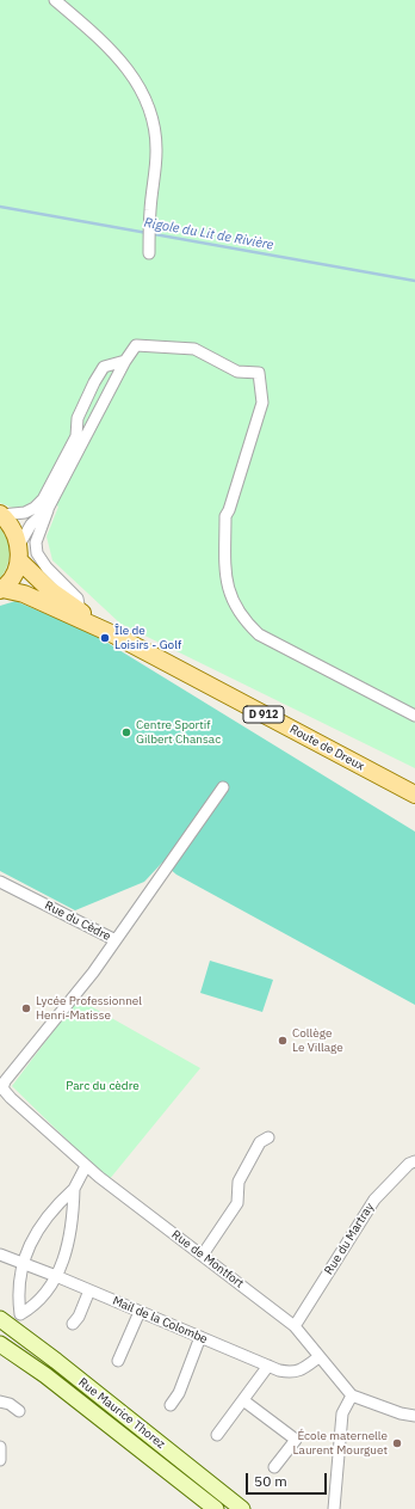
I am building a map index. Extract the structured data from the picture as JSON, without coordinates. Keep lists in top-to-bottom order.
{
  "streets": {
    "main road": ["D 912", "Route de Dreux", "Rue Maurice Thorez"],
    "street": [
      "Rue du Cèdre",
      "Rue du Martray",
      "Rue de Montfort",
      "Mail de la Colombe"
    ]
  },
  "crossings": [
    ["Rue du Cèdre", "Rue de Montfort"],
    ["Rue du Martray", "Rue de Montfort"],
    ["Rue de Montfort", "Mail de la Colombe"]
  ],
  "water": ["Rigole du Lit de Rivière"],
  "parks": ["Parc du cèdre"],
  "places": [
    "Île de Loisirs - Golf",
    "Centre Sportif Gilbert Chansac",
    "Lycée Professionnel Henri-Matisse",
    "Collège Le Village",
    "École maternelle Laurent Mourguet"
  ],
  "scale_bar": "50 m"
}
